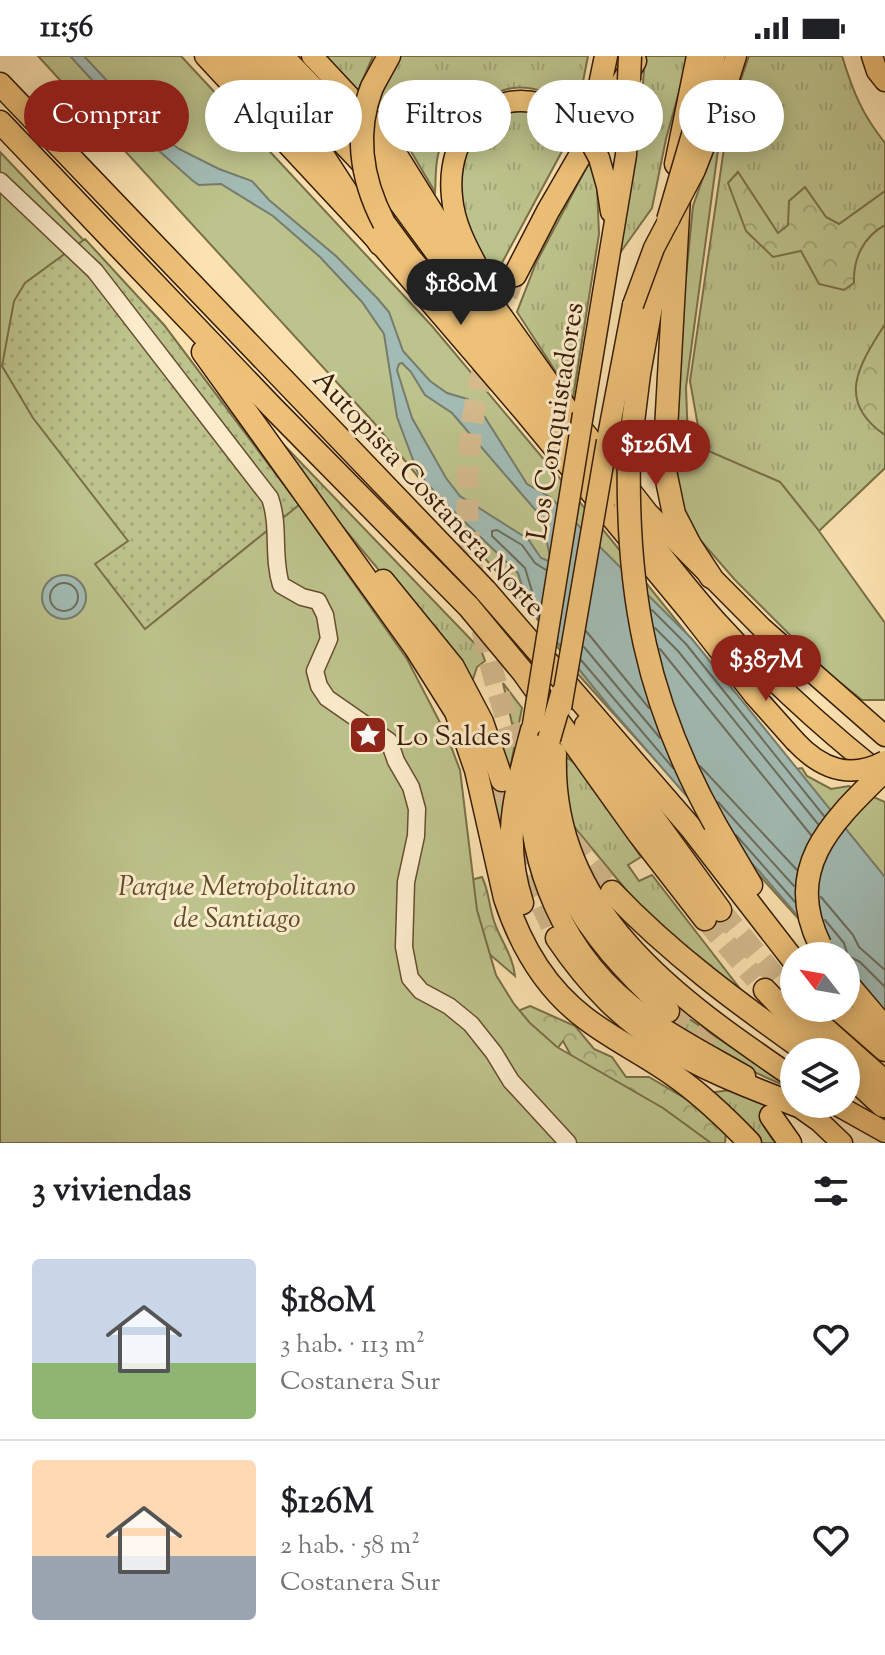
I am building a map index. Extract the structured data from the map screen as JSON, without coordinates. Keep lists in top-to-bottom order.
{
  "streets": {
    "highway": ["Autopista Costanera Norte"],
    "main road": ["Los Conquistadores"]
  },
  "parks": ["Parque Metropolitano de Santiago"],
  "places": {
    "place": ["Lo Saldes"]
  },
  "north": "top left",
  "page": {
    "status": "11:56",
    "chip": [
      "Comprar",
      "Alquilar",
      "Filtros",
      "Nuevo",
      "Piso"
    ],
    "price": ["$180M", "$126M", "$387M"],
    "heading": "3 viviendas",
    "list": [
      {
        "name": "$180M",
        "note": "3 hab. · 113 m² · Costanera Sur"
      },
      {
        "name": "$126M",
        "note": "2 hab. · 58 m² · Costanera Sur"
      }
    ]
  }
}
